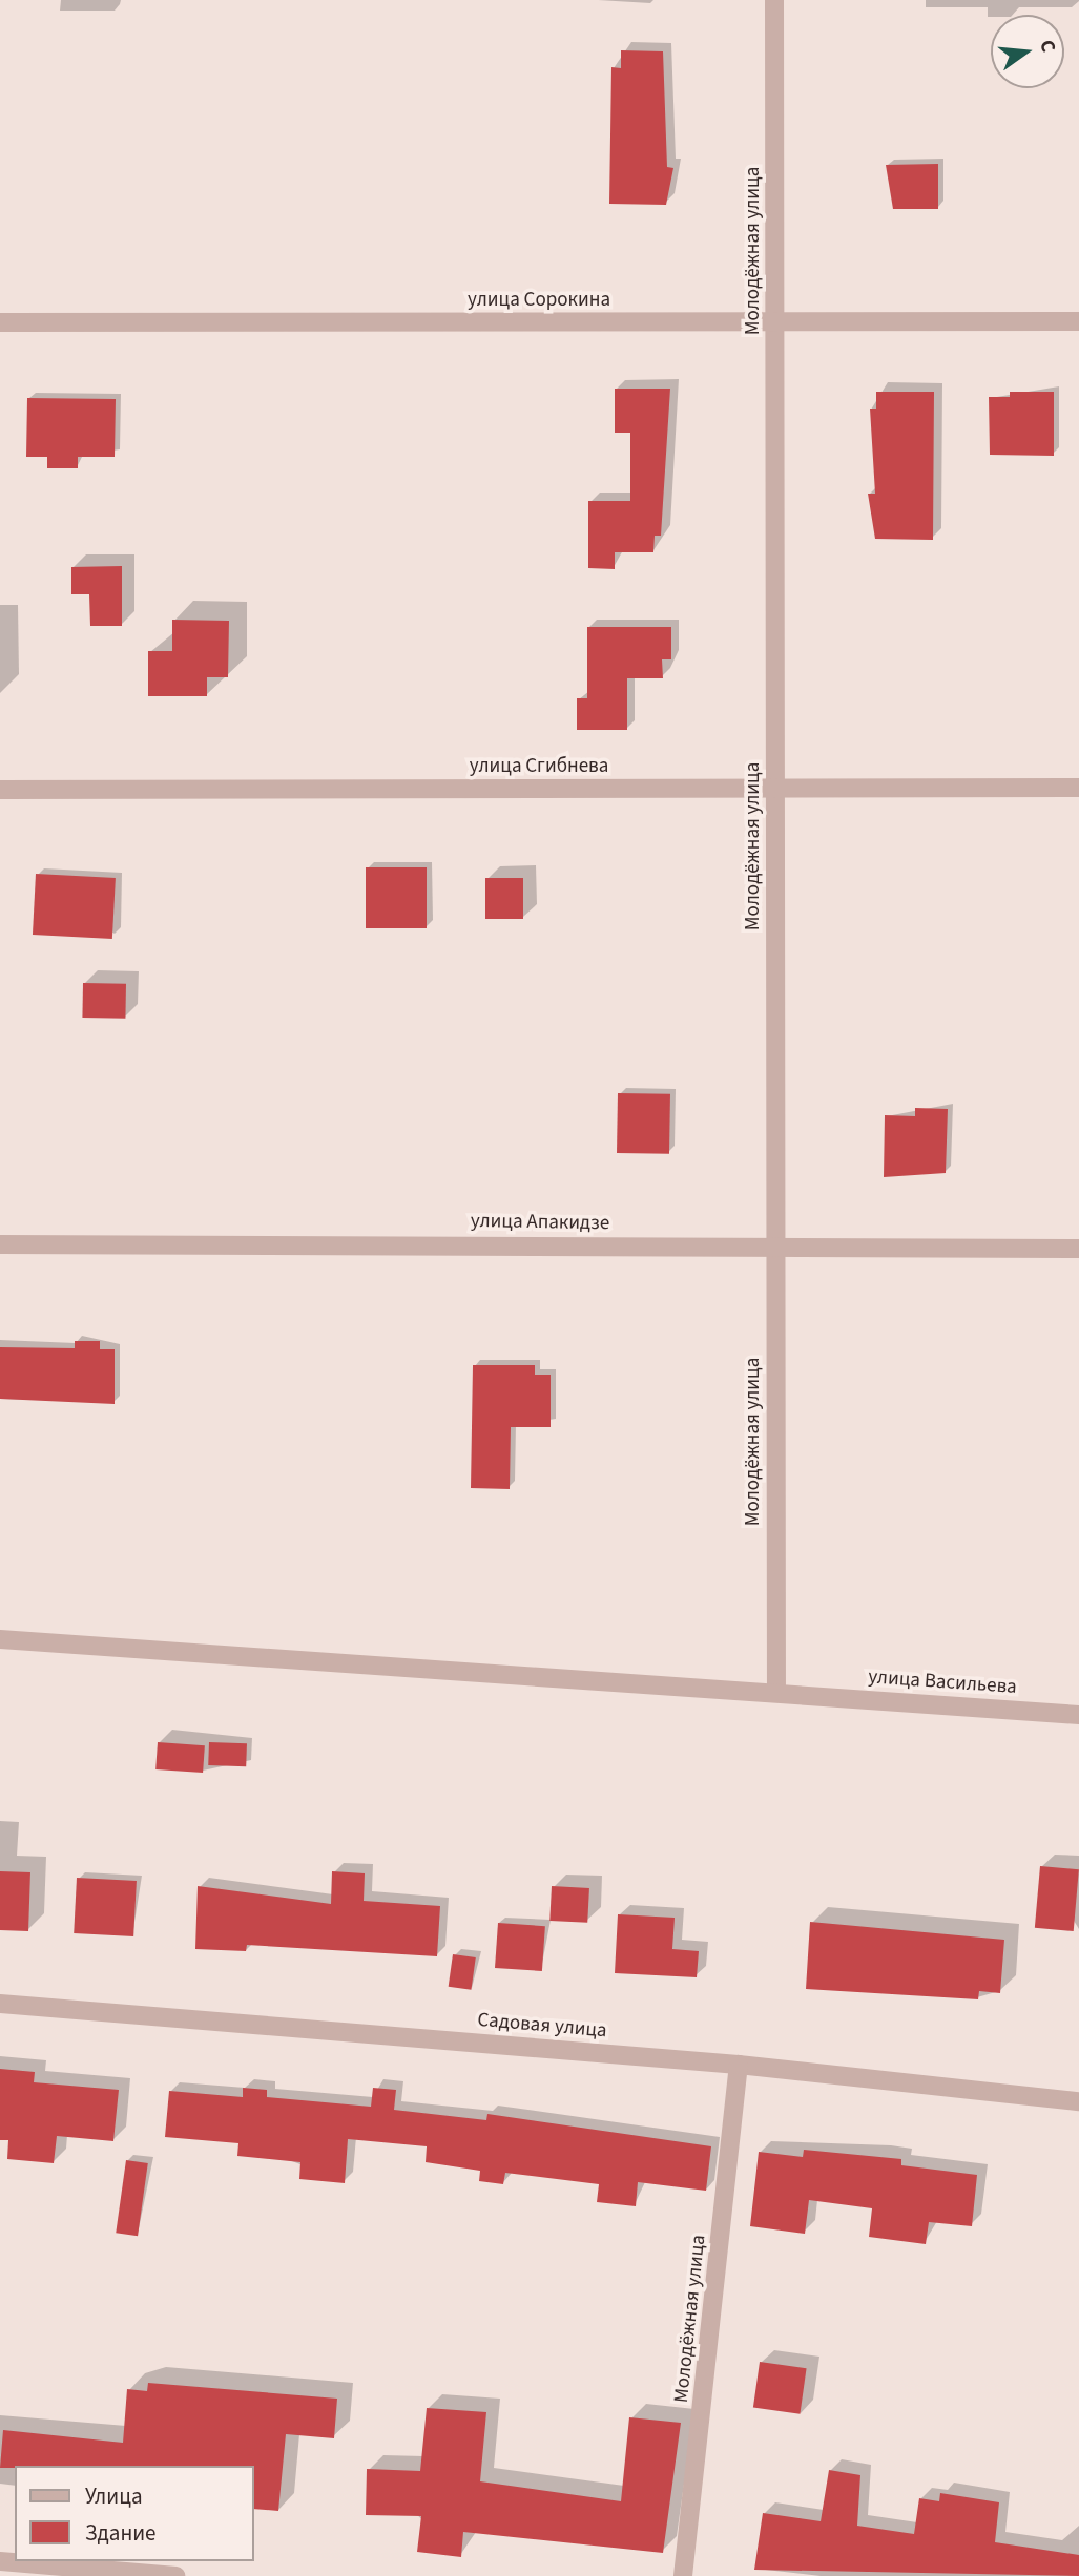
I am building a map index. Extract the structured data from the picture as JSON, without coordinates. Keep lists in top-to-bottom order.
{
  "streets": {
    "street": [
      "Молодёжная улица",
      "улица Сорокина",
      "улица Сгибнева",
      "улица Апакидзе",
      "улица Васильева",
      "Садовая улица"
    ]
  },
  "crossings": [
    ["Молодёжная улица", "улица Сорокина"],
    ["Молодёжная улица", "улица Сгибнева"],
    ["Молодёжная улица", "улица Апакидзе"],
    ["Молодёжная улица", "улица Васильева"],
    ["Молодёжная улица", "Садовая улица"]
  ],
  "legend": ["Улица", "Здание"],
  "north": "right"
}
